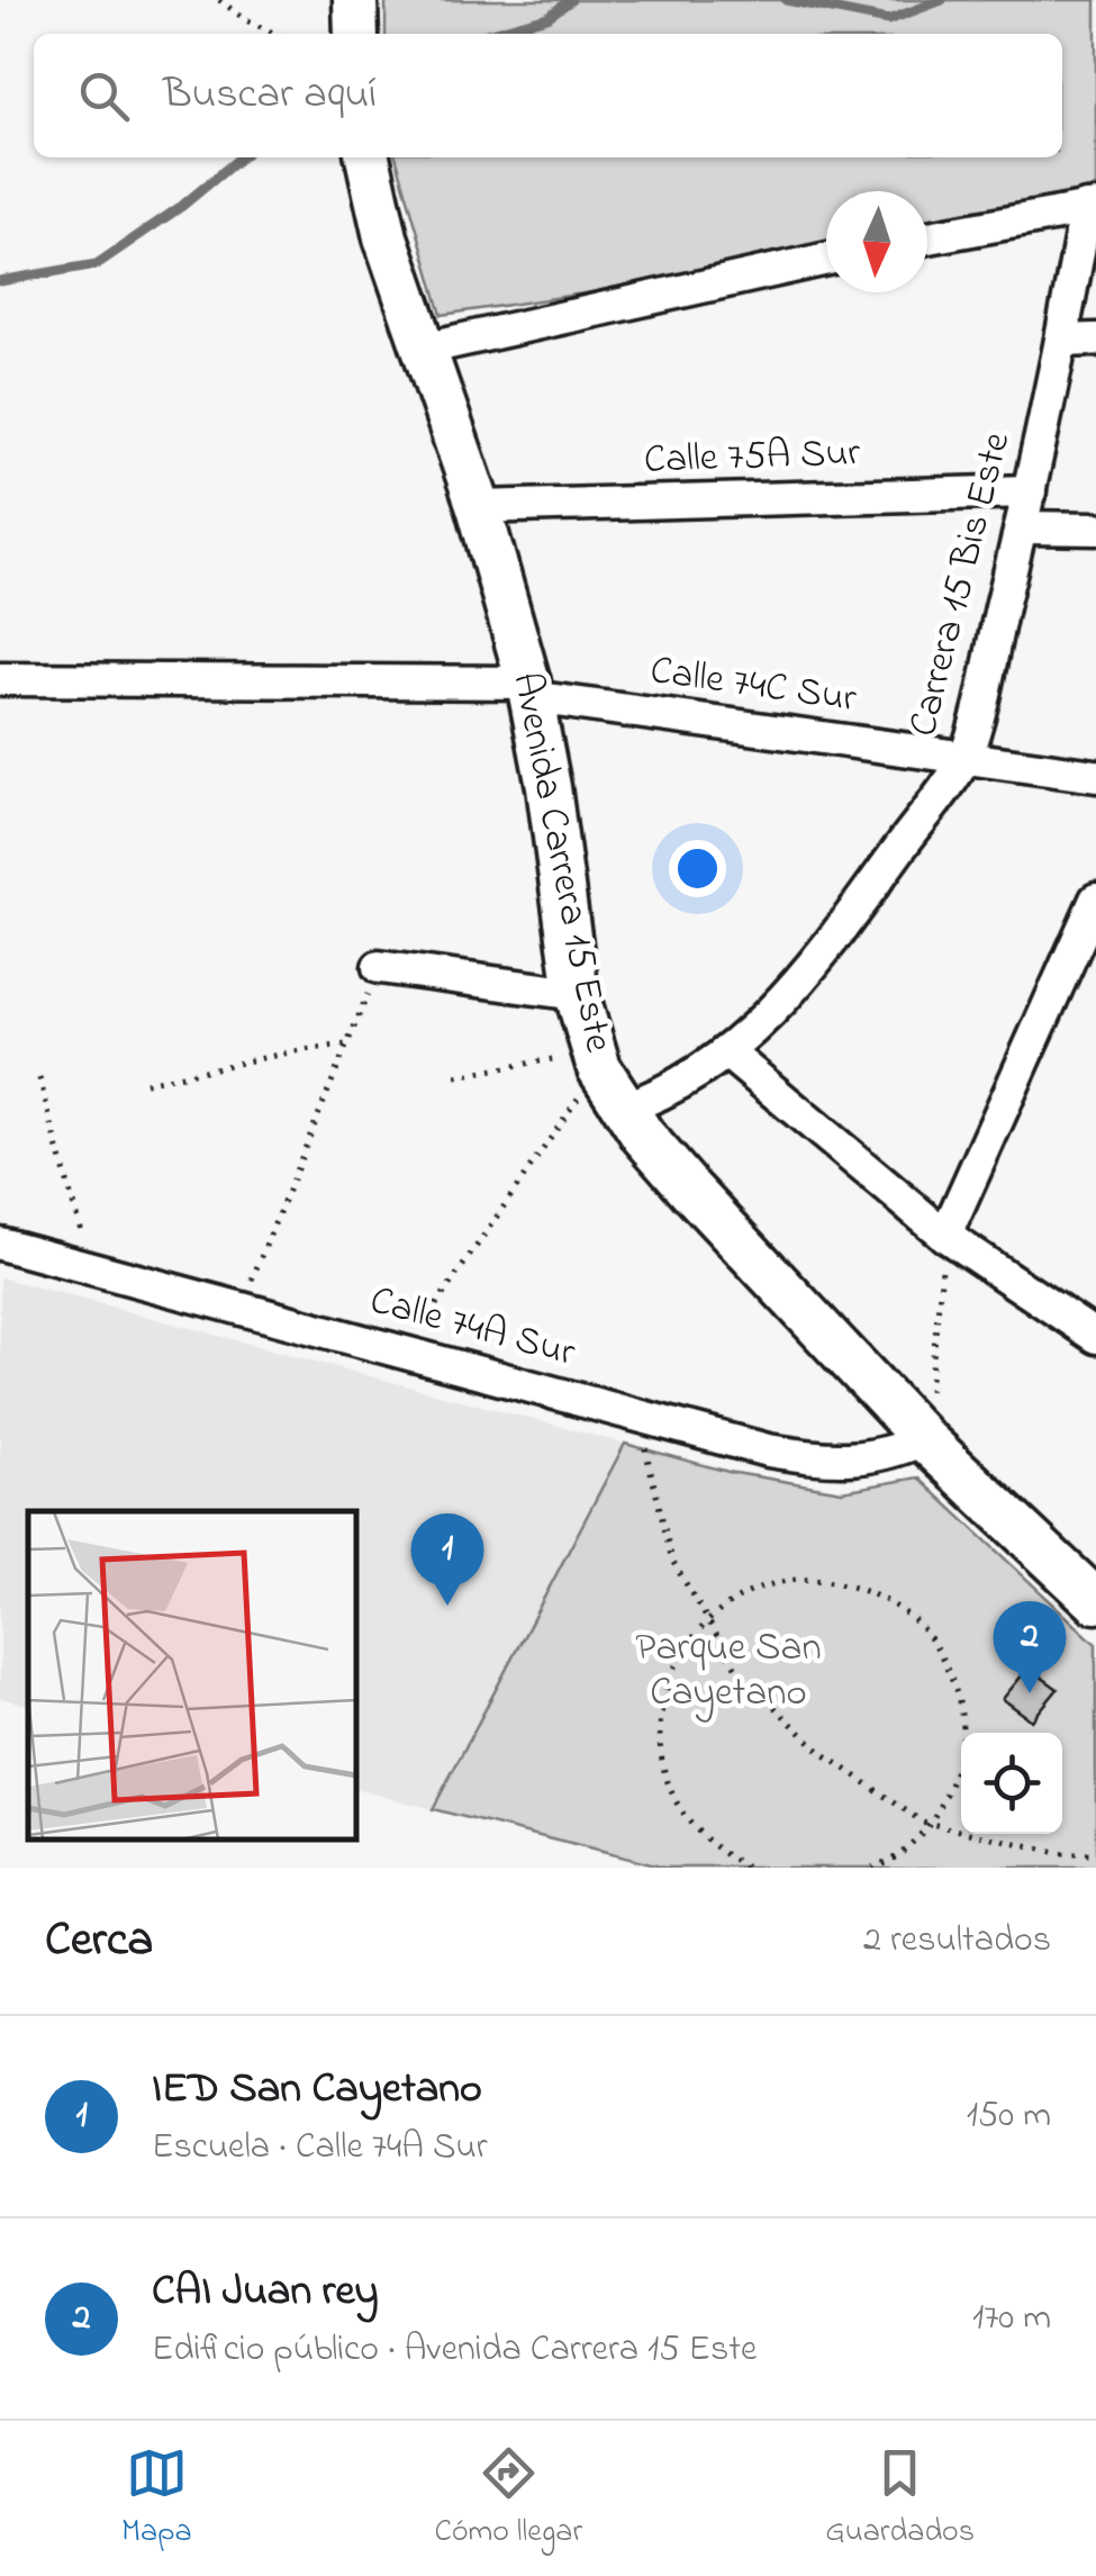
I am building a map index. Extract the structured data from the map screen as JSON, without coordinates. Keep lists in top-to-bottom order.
{
  "streets": {
    "main road": ["Avenida Carrera 15 Este"],
    "street": [
      "Calle 75A Sur",
      "Carrera 15 Bis Este",
      "Calle 74C Sur",
      "Calle 74A Sur"
    ]
  },
  "crossings": [
    ["Calle 75A Sur", "Carrera 15 Bis Este"],
    ["Calle 75A Sur", "Avenida Carrera 15 Este"],
    ["Carrera 15 Bis Este", "Calle 74C Sur"],
    ["Carrera 15 Bis Este", "Avenida Carrera 15 Este"],
    ["Calle 74C Sur", "Avenida Carrera 15 Este"],
    ["Avenida Carrera 15 Este", "Calle 74A Sur"]
  ],
  "parks": ["Parque San Cayetano"],
  "north": "bottom",
  "page": {
    "search": "Buscar aquí",
    "pins": ["1", "2"],
    "heading": ["Cerca", "2 resultados"],
    "list": [
      {
        "mark": "1",
        "name": "IED San Cayetano",
        "note": "Escuela · Calle 74A Sur",
        "value": "150 m"
      },
      {
        "mark": "2",
        "name": "CAI Juan rey",
        "note": "Edificio público · Avenida Carrera 15 Este",
        "value": "170 m"
      }
    ],
    "nav": ["Mapa", "Cómo llegar", "Guardados"]
  }
}
